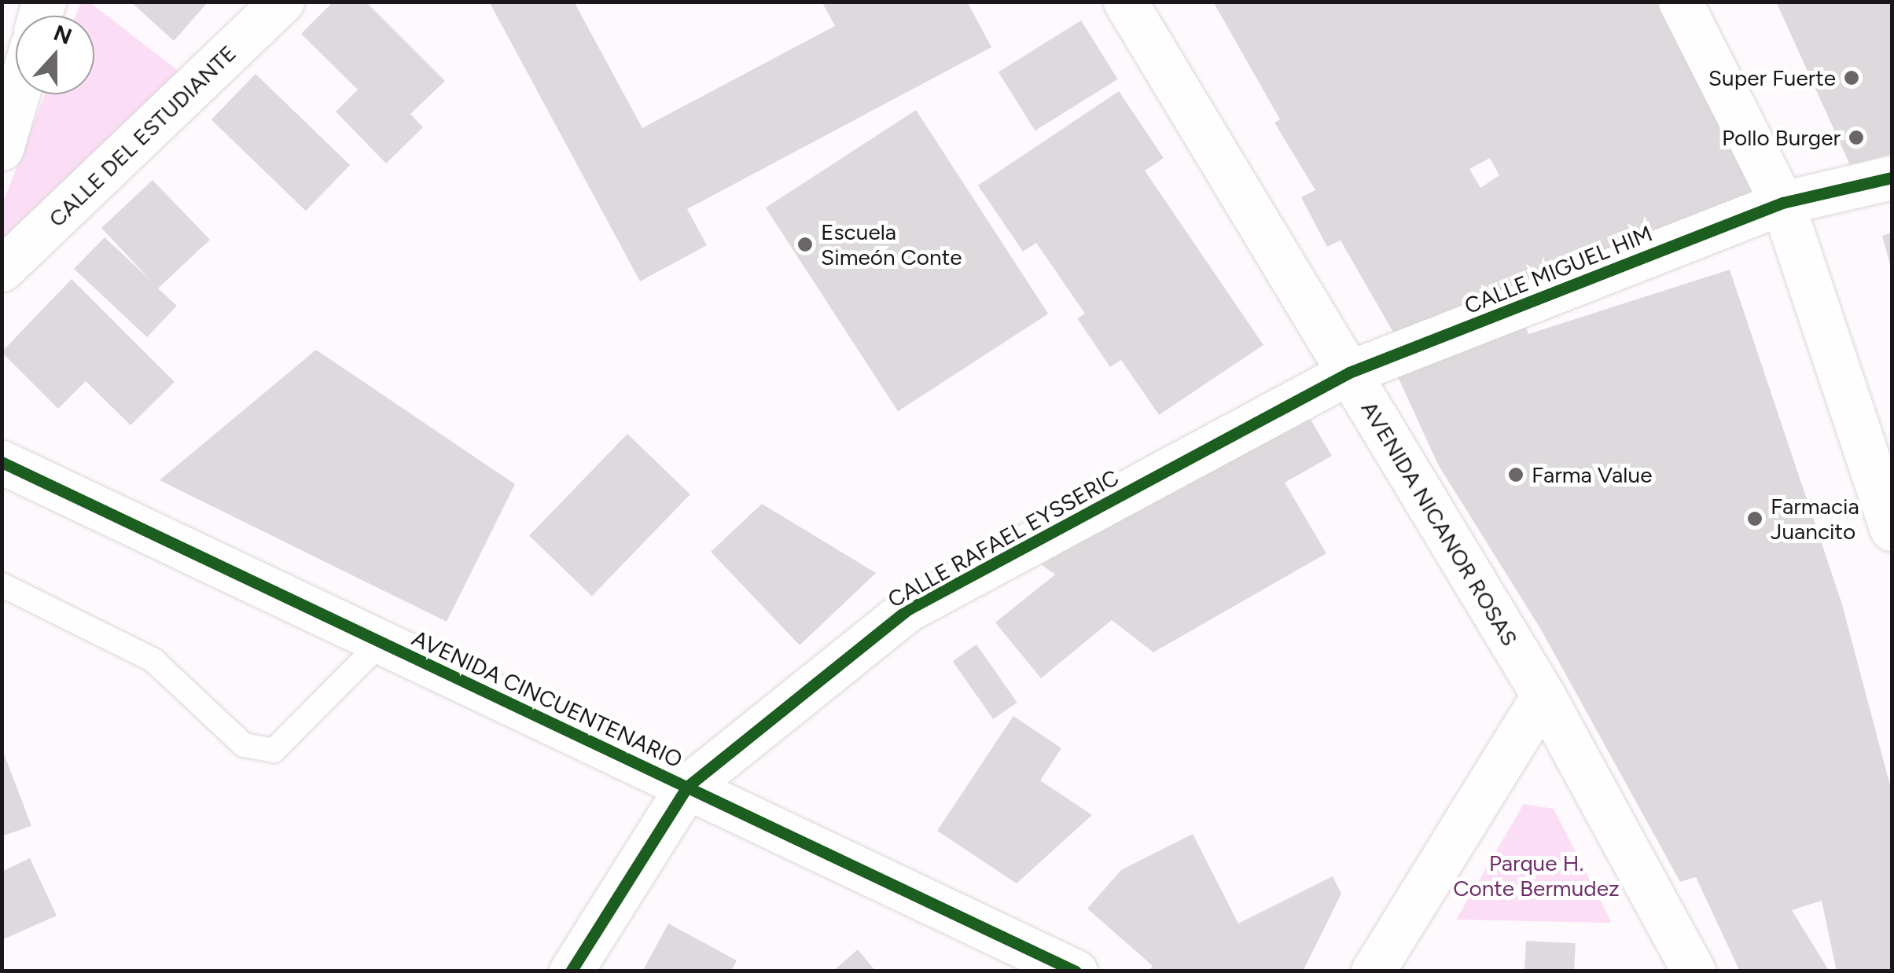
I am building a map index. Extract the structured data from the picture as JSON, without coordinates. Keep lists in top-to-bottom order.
{
  "streets": {
    "street": [
      "CALLE DEL ESTUDIANTE",
      "CALLE MIGUEL HIM",
      "AVENIDA NICANOR ROSAS",
      "CALLE RAFAEL EYSSERIC",
      "AVENIDA CINCUENTENARIO"
    ]
  },
  "crossings": [
    ["CALLE MIGUEL HIM", "AVENIDA NICANOR ROSAS"],
    ["CALLE MIGUEL HIM", "CALLE RAFAEL EYSSERIC"],
    ["AVENIDA NICANOR ROSAS", "CALLE RAFAEL EYSSERIC"],
    ["CALLE RAFAEL EYSSERIC", "AVENIDA CINCUENTENARIO"]
  ],
  "parks": ["Parque H. Conte Bermudez"],
  "places": [
    "Super Fuerte",
    "Pollo Burger",
    "Escuela Simeón Conte",
    "Farma Value",
    "Farmacia Juancito"
  ],
  "north": "top"
}
